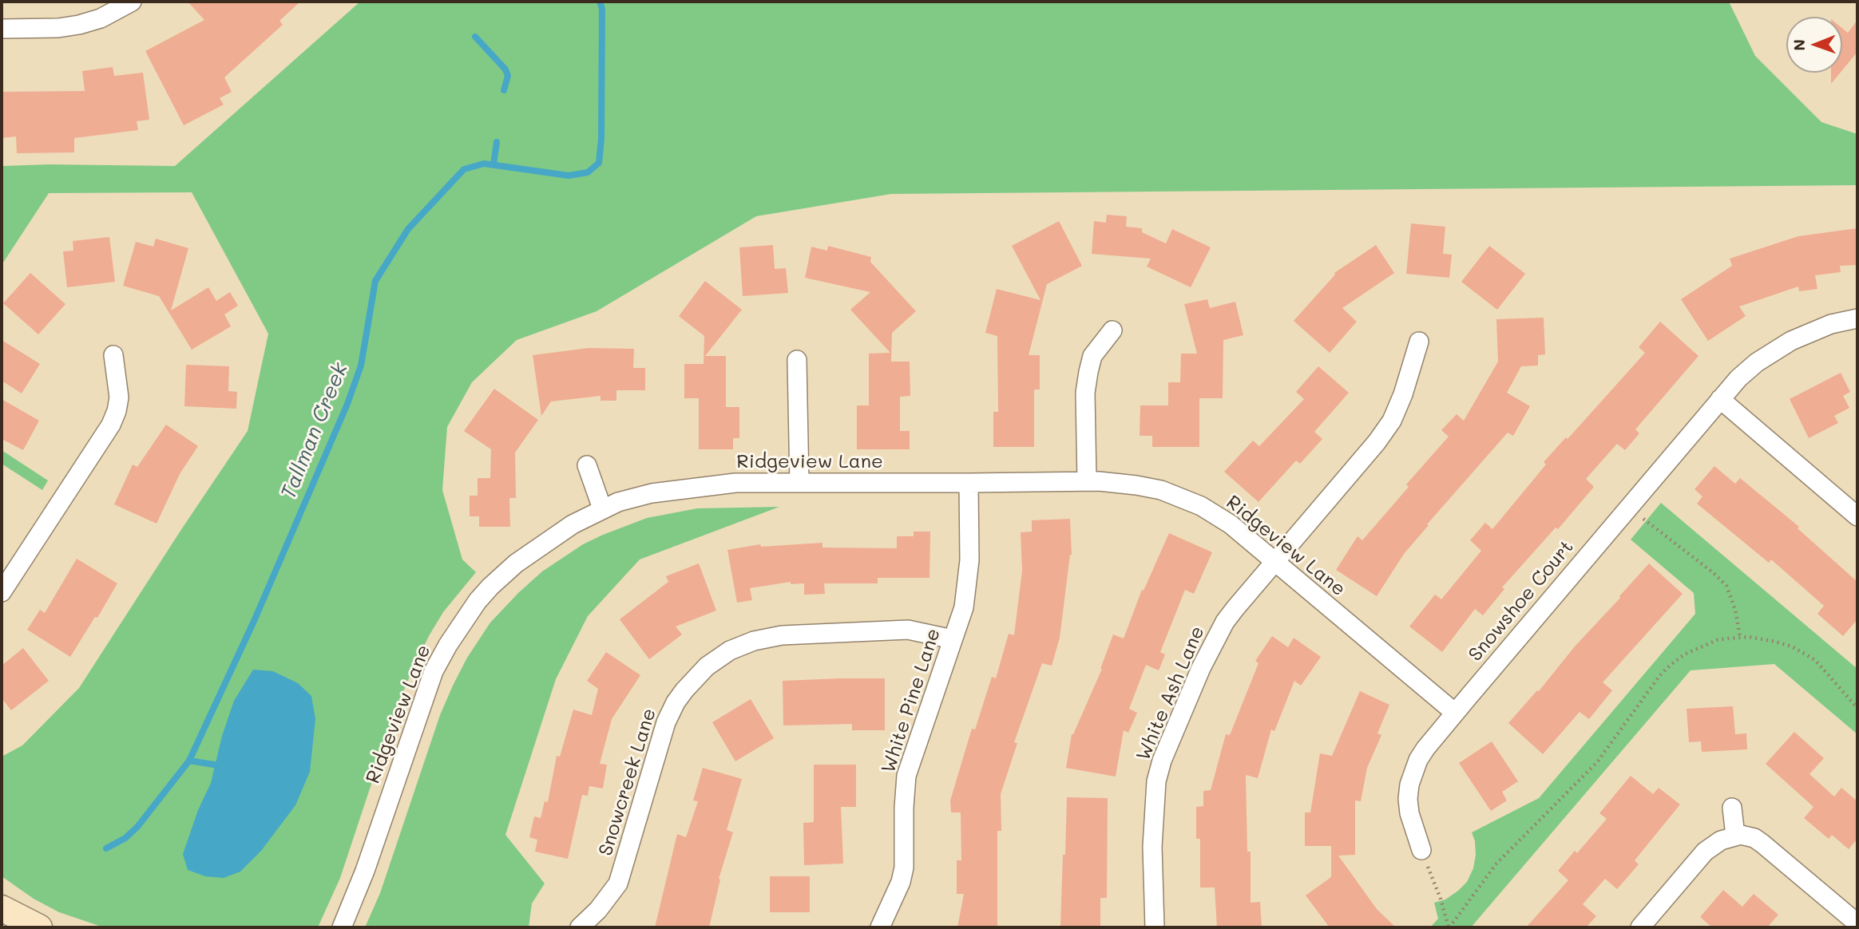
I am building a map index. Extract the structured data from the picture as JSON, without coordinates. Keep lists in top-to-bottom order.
{
  "streets": {
    "street": [
      "Ridgeview Lane",
      "Snowshoe Court",
      "White Ash Lane",
      "White Pine Lane",
      "Snowcreek Lane"
    ]
  },
  "crossings": [
    ["Ridgeview Lane", "Snowshoe Court"],
    ["Ridgeview Lane", "White Ash Lane"],
    ["Ridgeview Lane", "White Pine Lane"],
    ["White Pine Lane", "Snowcreek Lane"]
  ],
  "water": ["Tallman Creek"],
  "north": "left"
}
